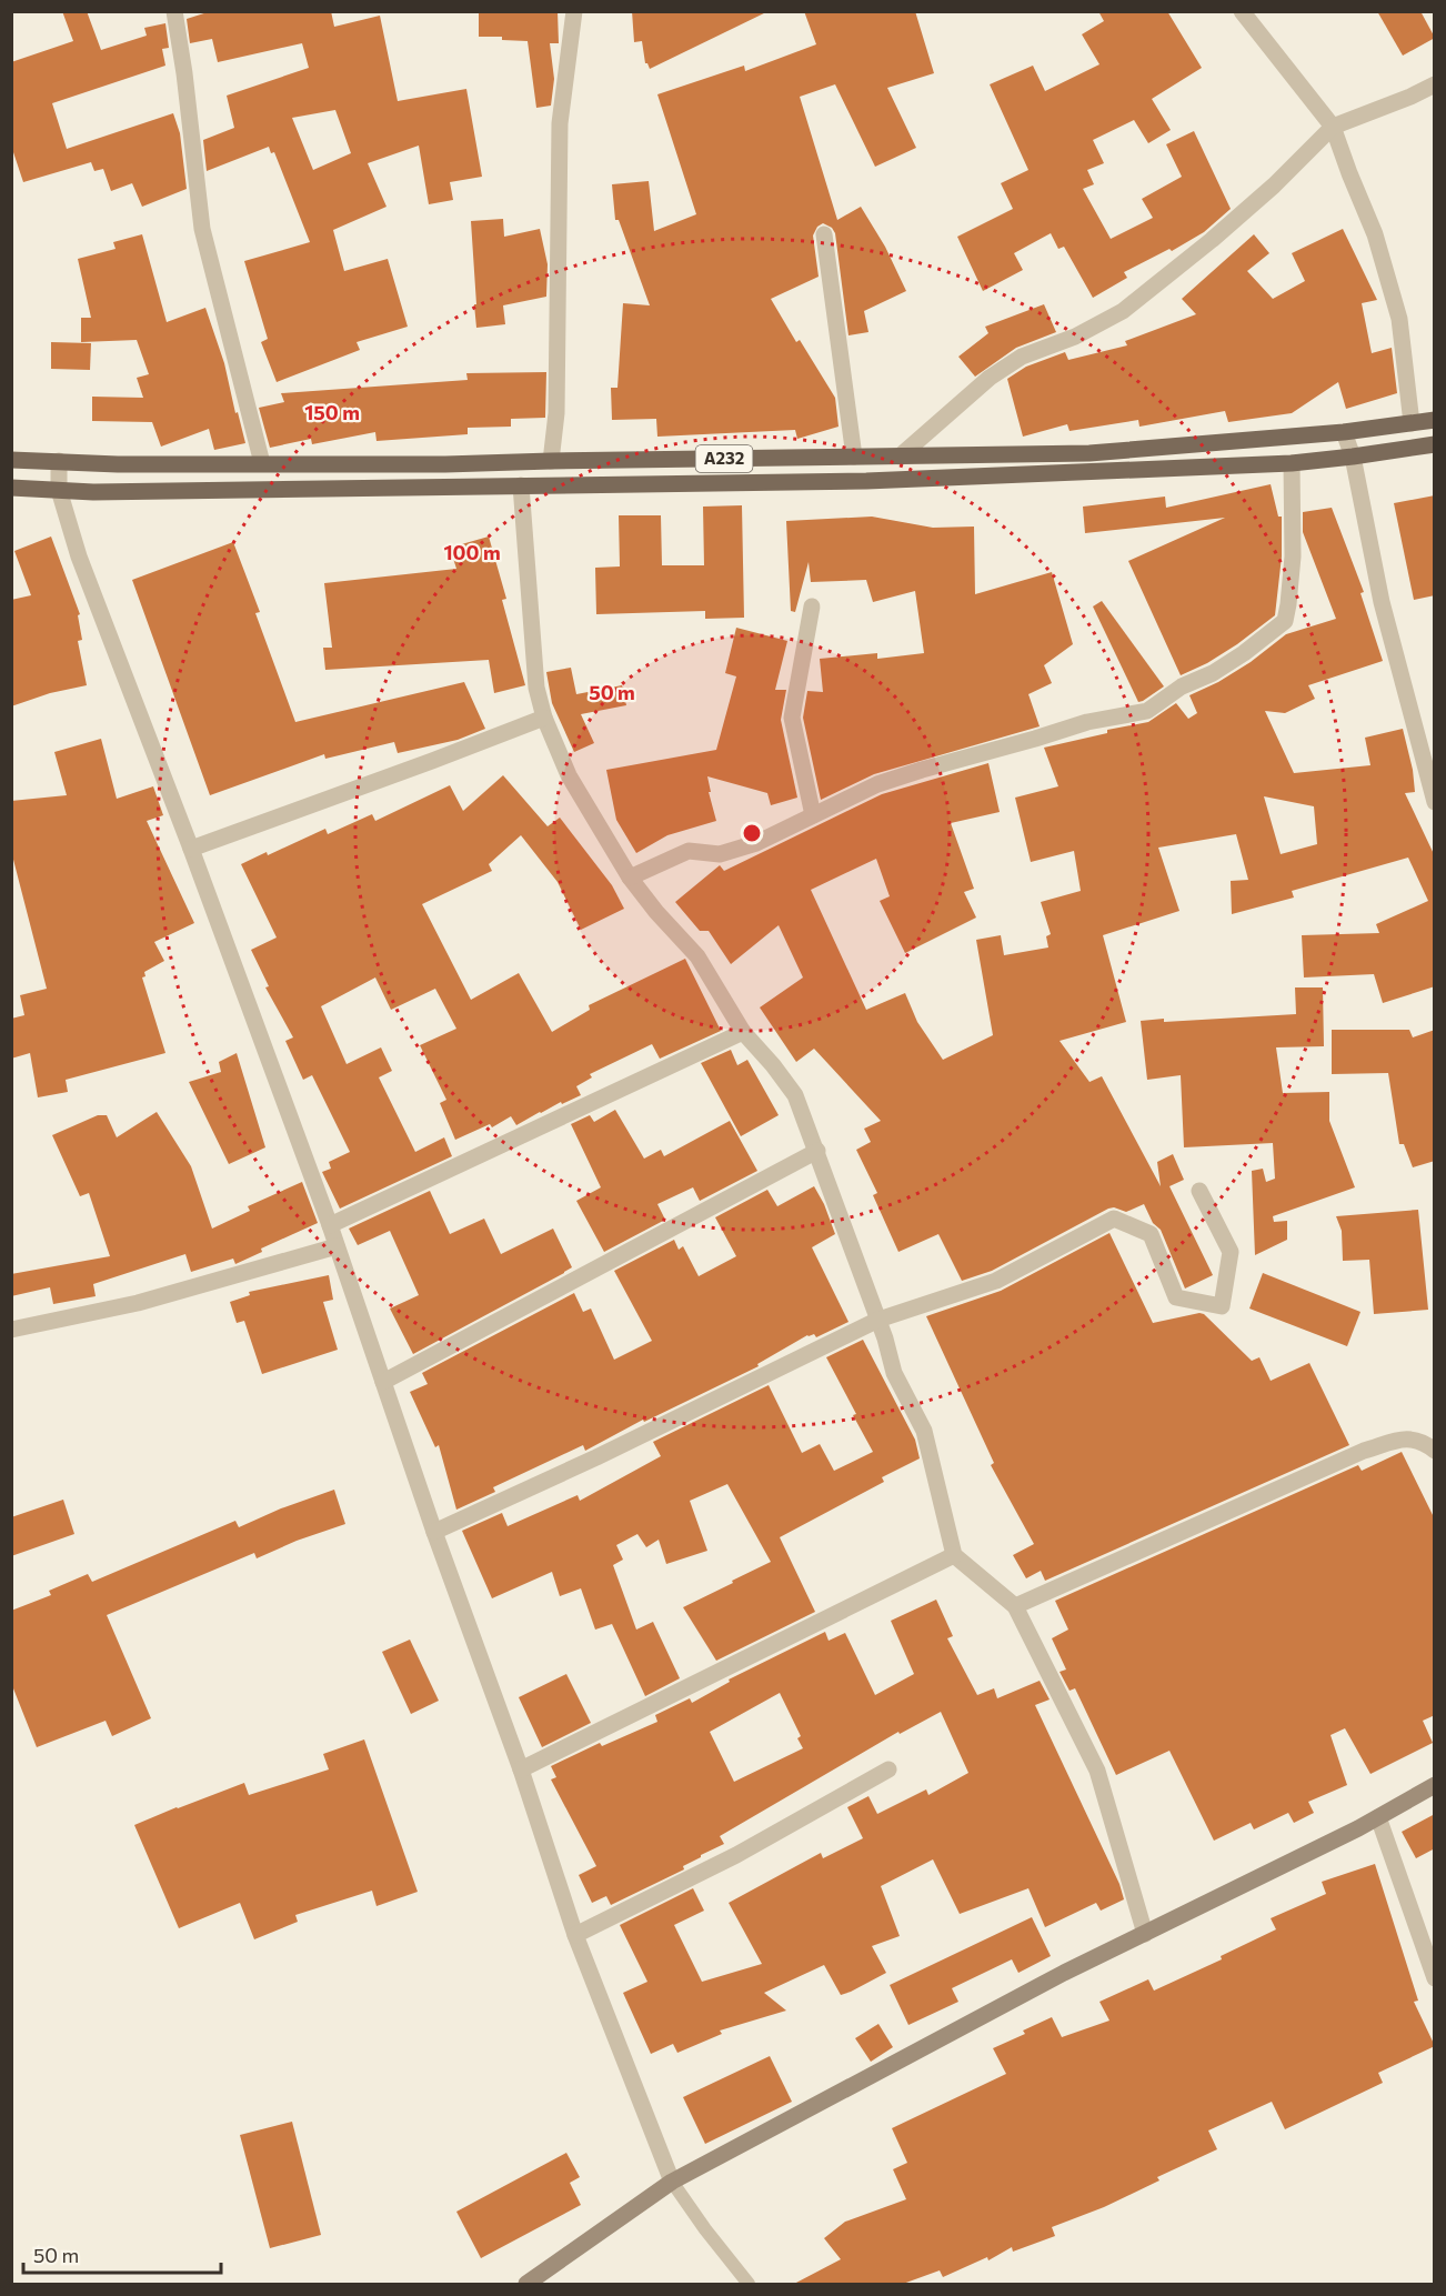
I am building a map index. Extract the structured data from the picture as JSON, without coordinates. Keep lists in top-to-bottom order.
{
  "streets": {
    "main road": ["A232"]
  },
  "scale_bar": "50 m",
  "rings": ["150 m", "100 m", "50 m"]
}
